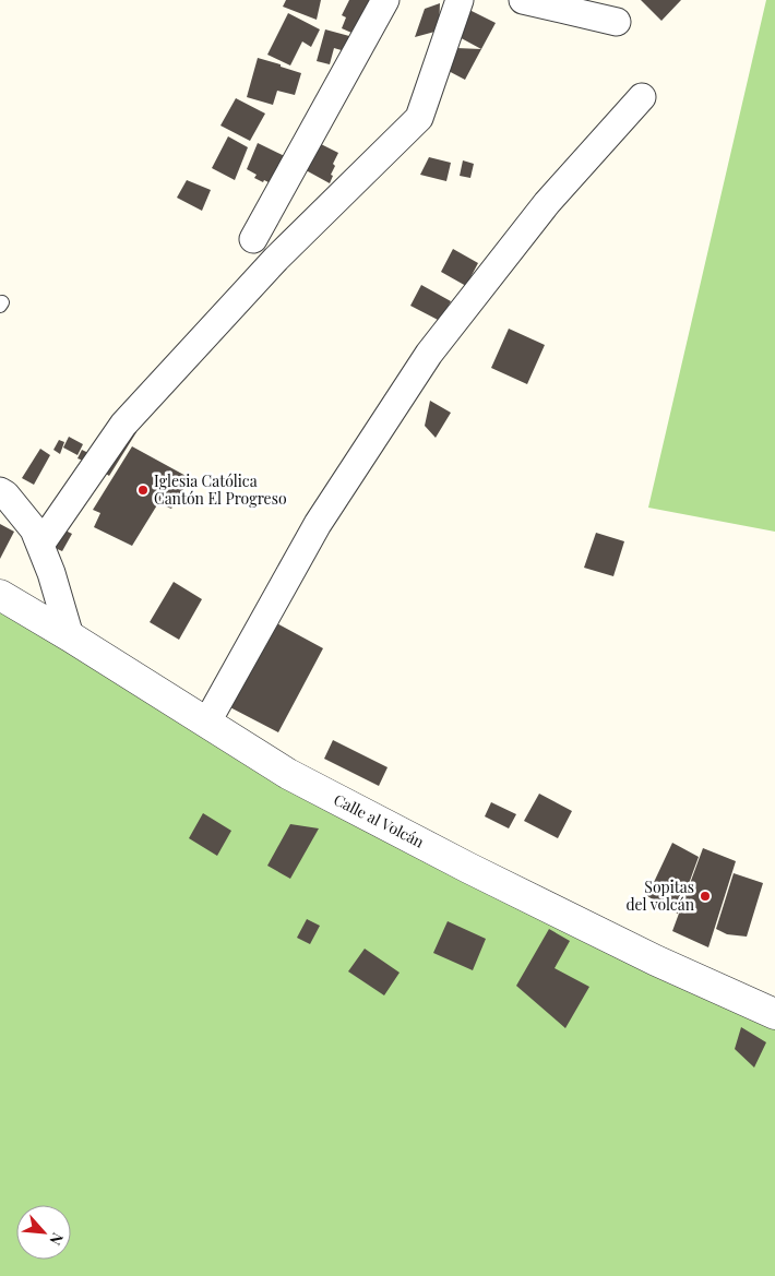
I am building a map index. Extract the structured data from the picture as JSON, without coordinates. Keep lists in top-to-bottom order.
{
  "streets": {
    "street": ["Calle al Volcán"]
  },
  "places": ["Iglesia Católica Cantón El Progreso", "Sopitas del volcán"],
  "north": "bottom right"
}
